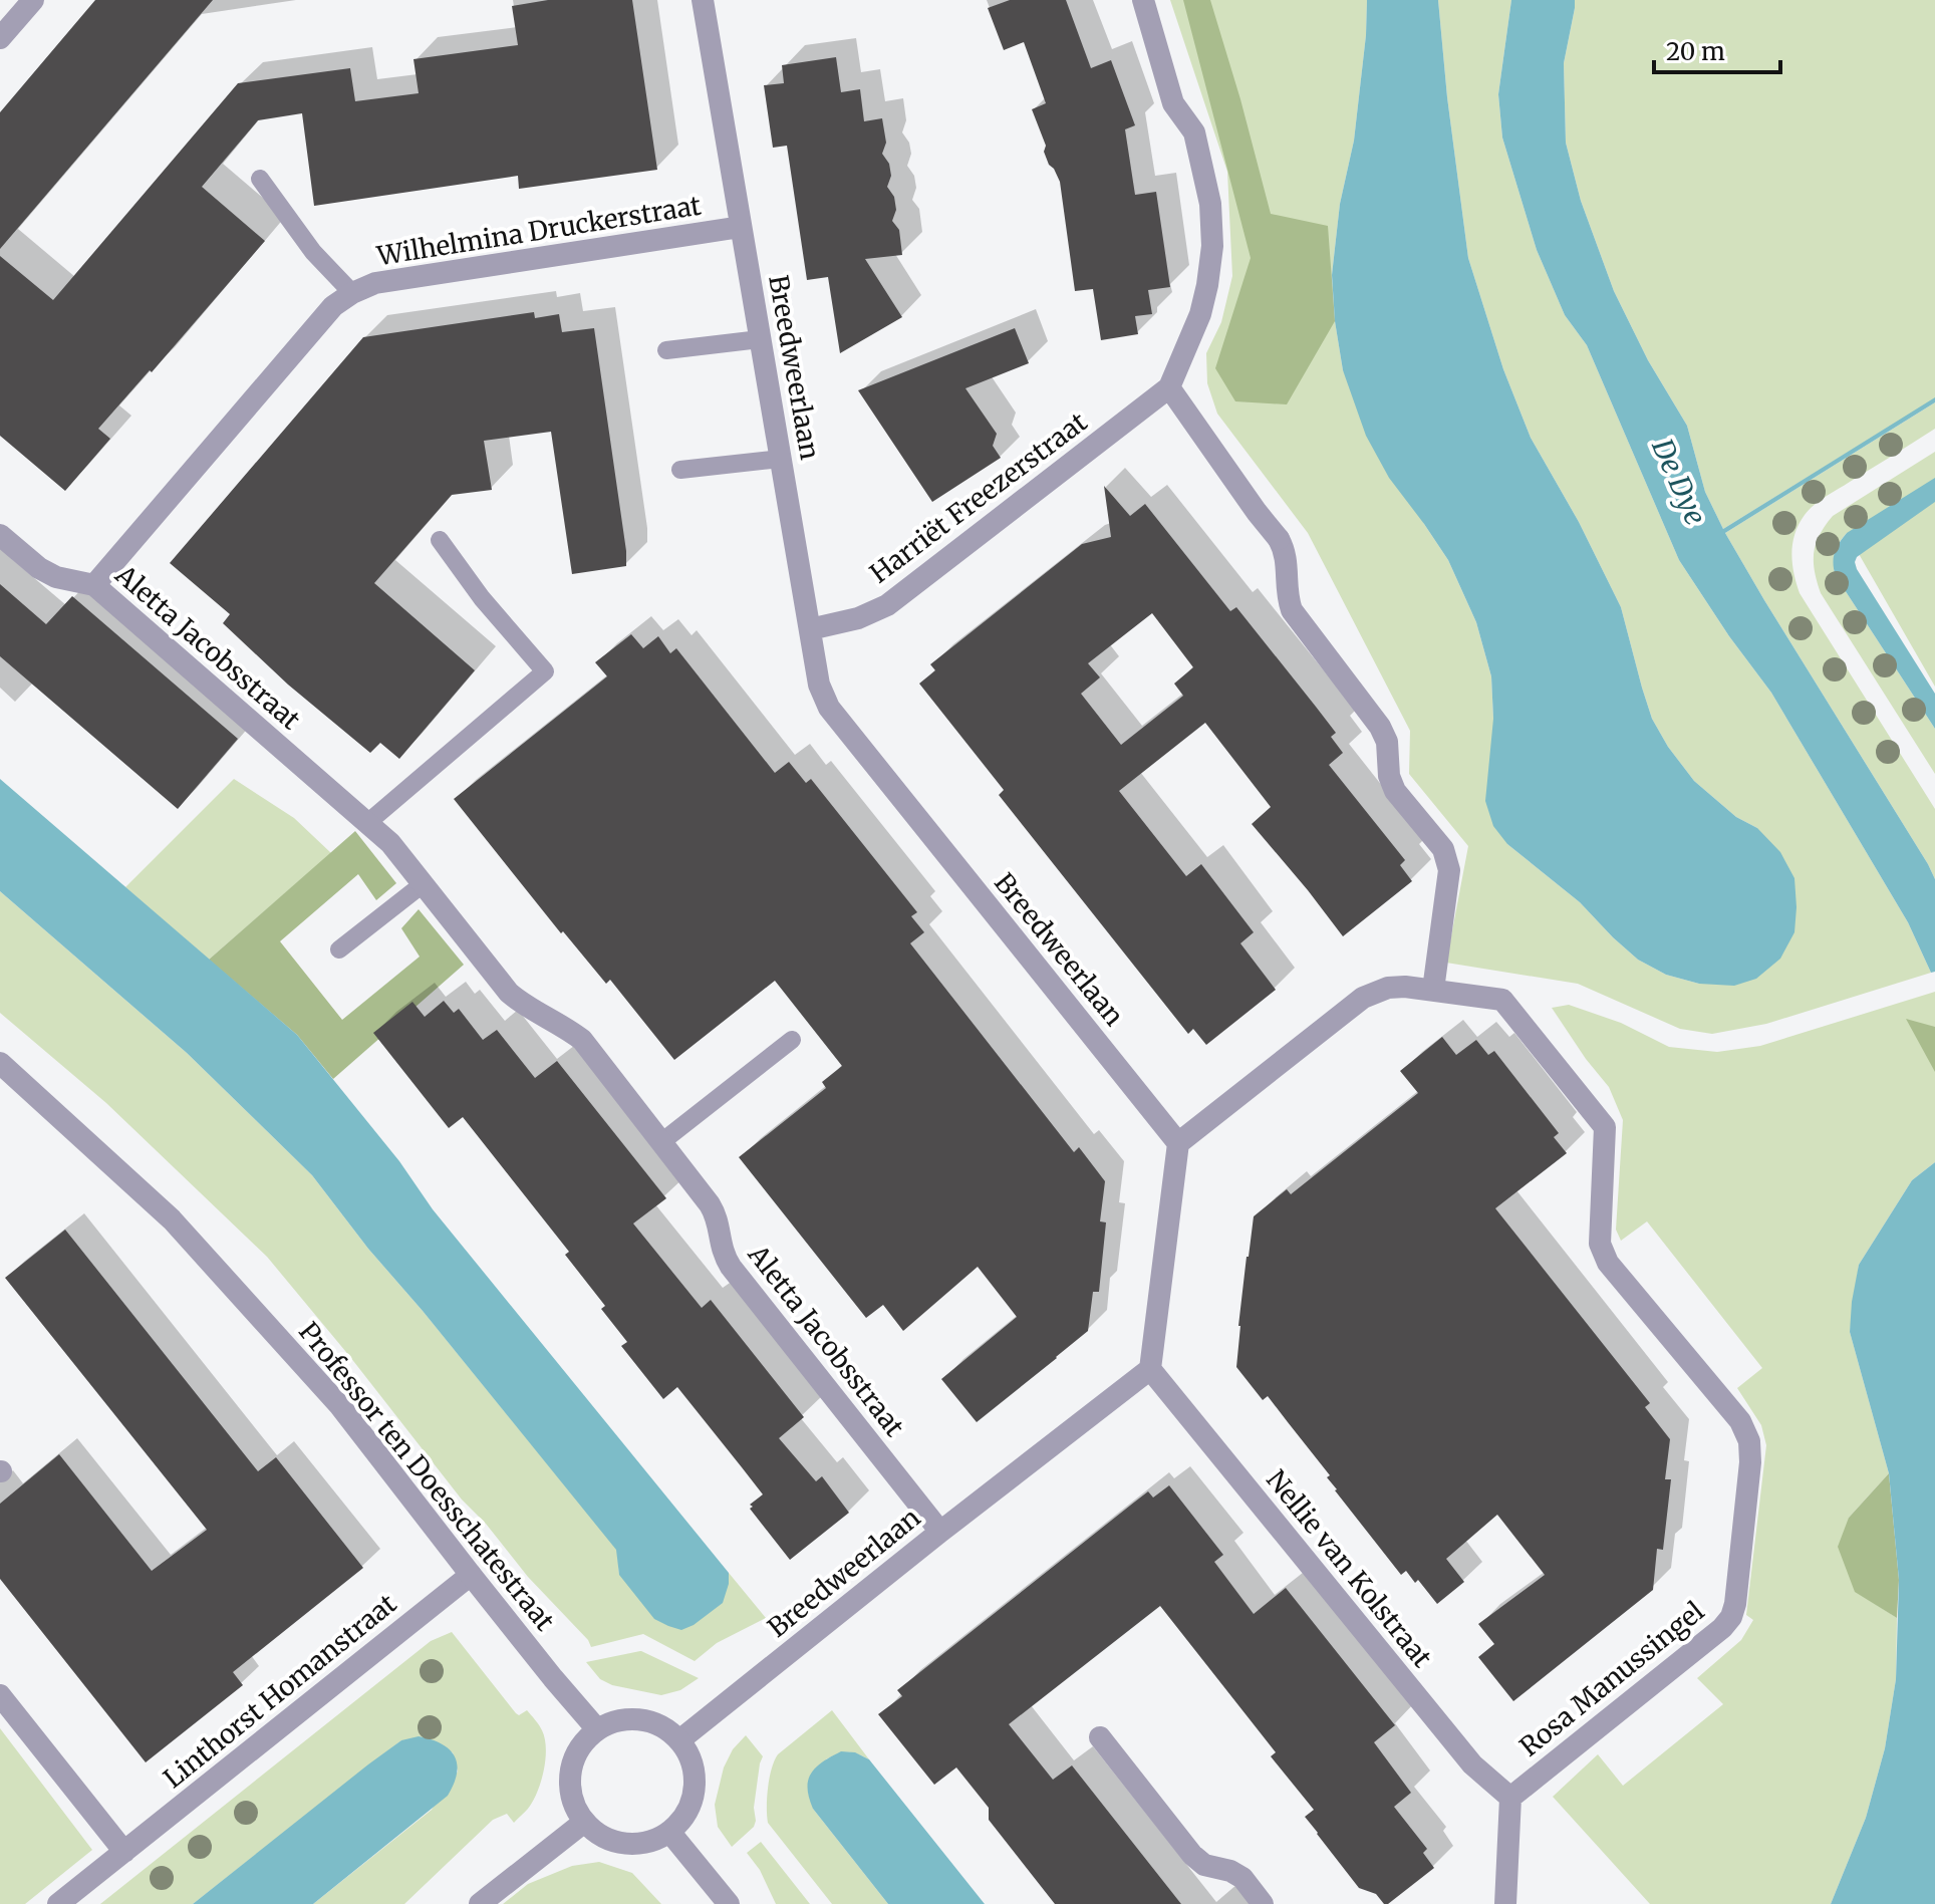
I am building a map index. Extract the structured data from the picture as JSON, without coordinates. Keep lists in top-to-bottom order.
{
  "streets": {
    "street": [
      "Wilhelmina Druckerstraat",
      "Breedweerlaan",
      "Harriët Freezerstraat",
      "Aletta Jacobsstraat",
      "Professor ten Doesschatestraat",
      "Nellie van Kolstraat",
      "Rosa Manussingel",
      "Linthorst Homanstraat"
    ]
  },
  "crossings": [
    ["Wilhelmina Druckerstraat", "Breedweerlaan"],
    ["Wilhelmina Druckerstraat", "Aletta Jacobsstraat"],
    ["Breedweerlaan", "Harriët Freezerstraat"],
    ["Breedweerlaan", "Aletta Jacobsstraat"],
    ["Breedweerlaan", "Professor ten Doesschatestraat"],
    ["Breedweerlaan", "Nellie van Kolstraat"],
    ["Professor ten Doesschatestraat", "Linthorst Homanstraat"],
    ["Nellie van Kolstraat", "Rosa Manussingel"]
  ],
  "water": ["De Dye"],
  "scale_bar": "20 m"
}
